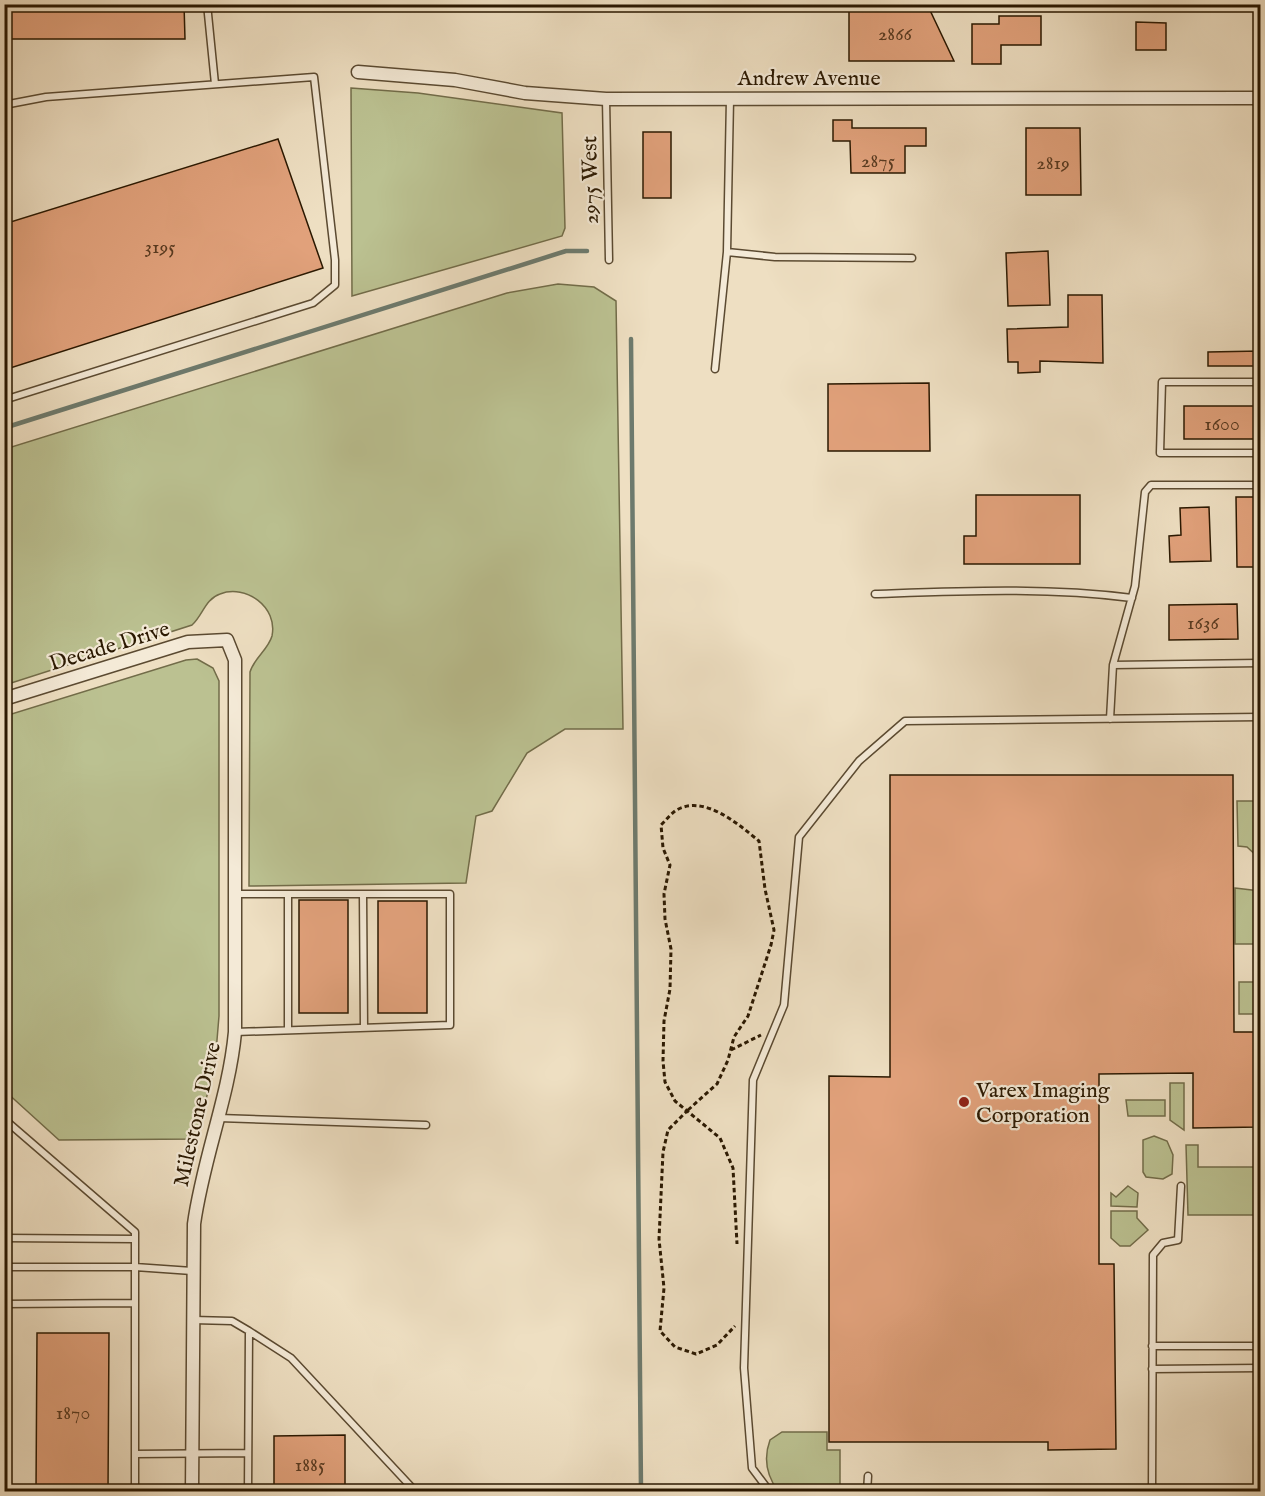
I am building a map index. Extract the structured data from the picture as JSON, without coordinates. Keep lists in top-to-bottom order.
{
  "streets": {
    "street": ["Andrew Avenue", "Decade Drive", "Milestone Drive"],
    "lane": ["2975 West"]
  },
  "crossings": [
    ["Andrew Avenue", "2975 West"],
    ["Decade Drive", "Milestone Drive"]
  ],
  "places": ["Varex Imaging Corporation"],
  "house_numbers": [
    "2866",
    "2875",
    "2819",
    "3195",
    "1600",
    "1636",
    "1870",
    "1885"
  ]
}
